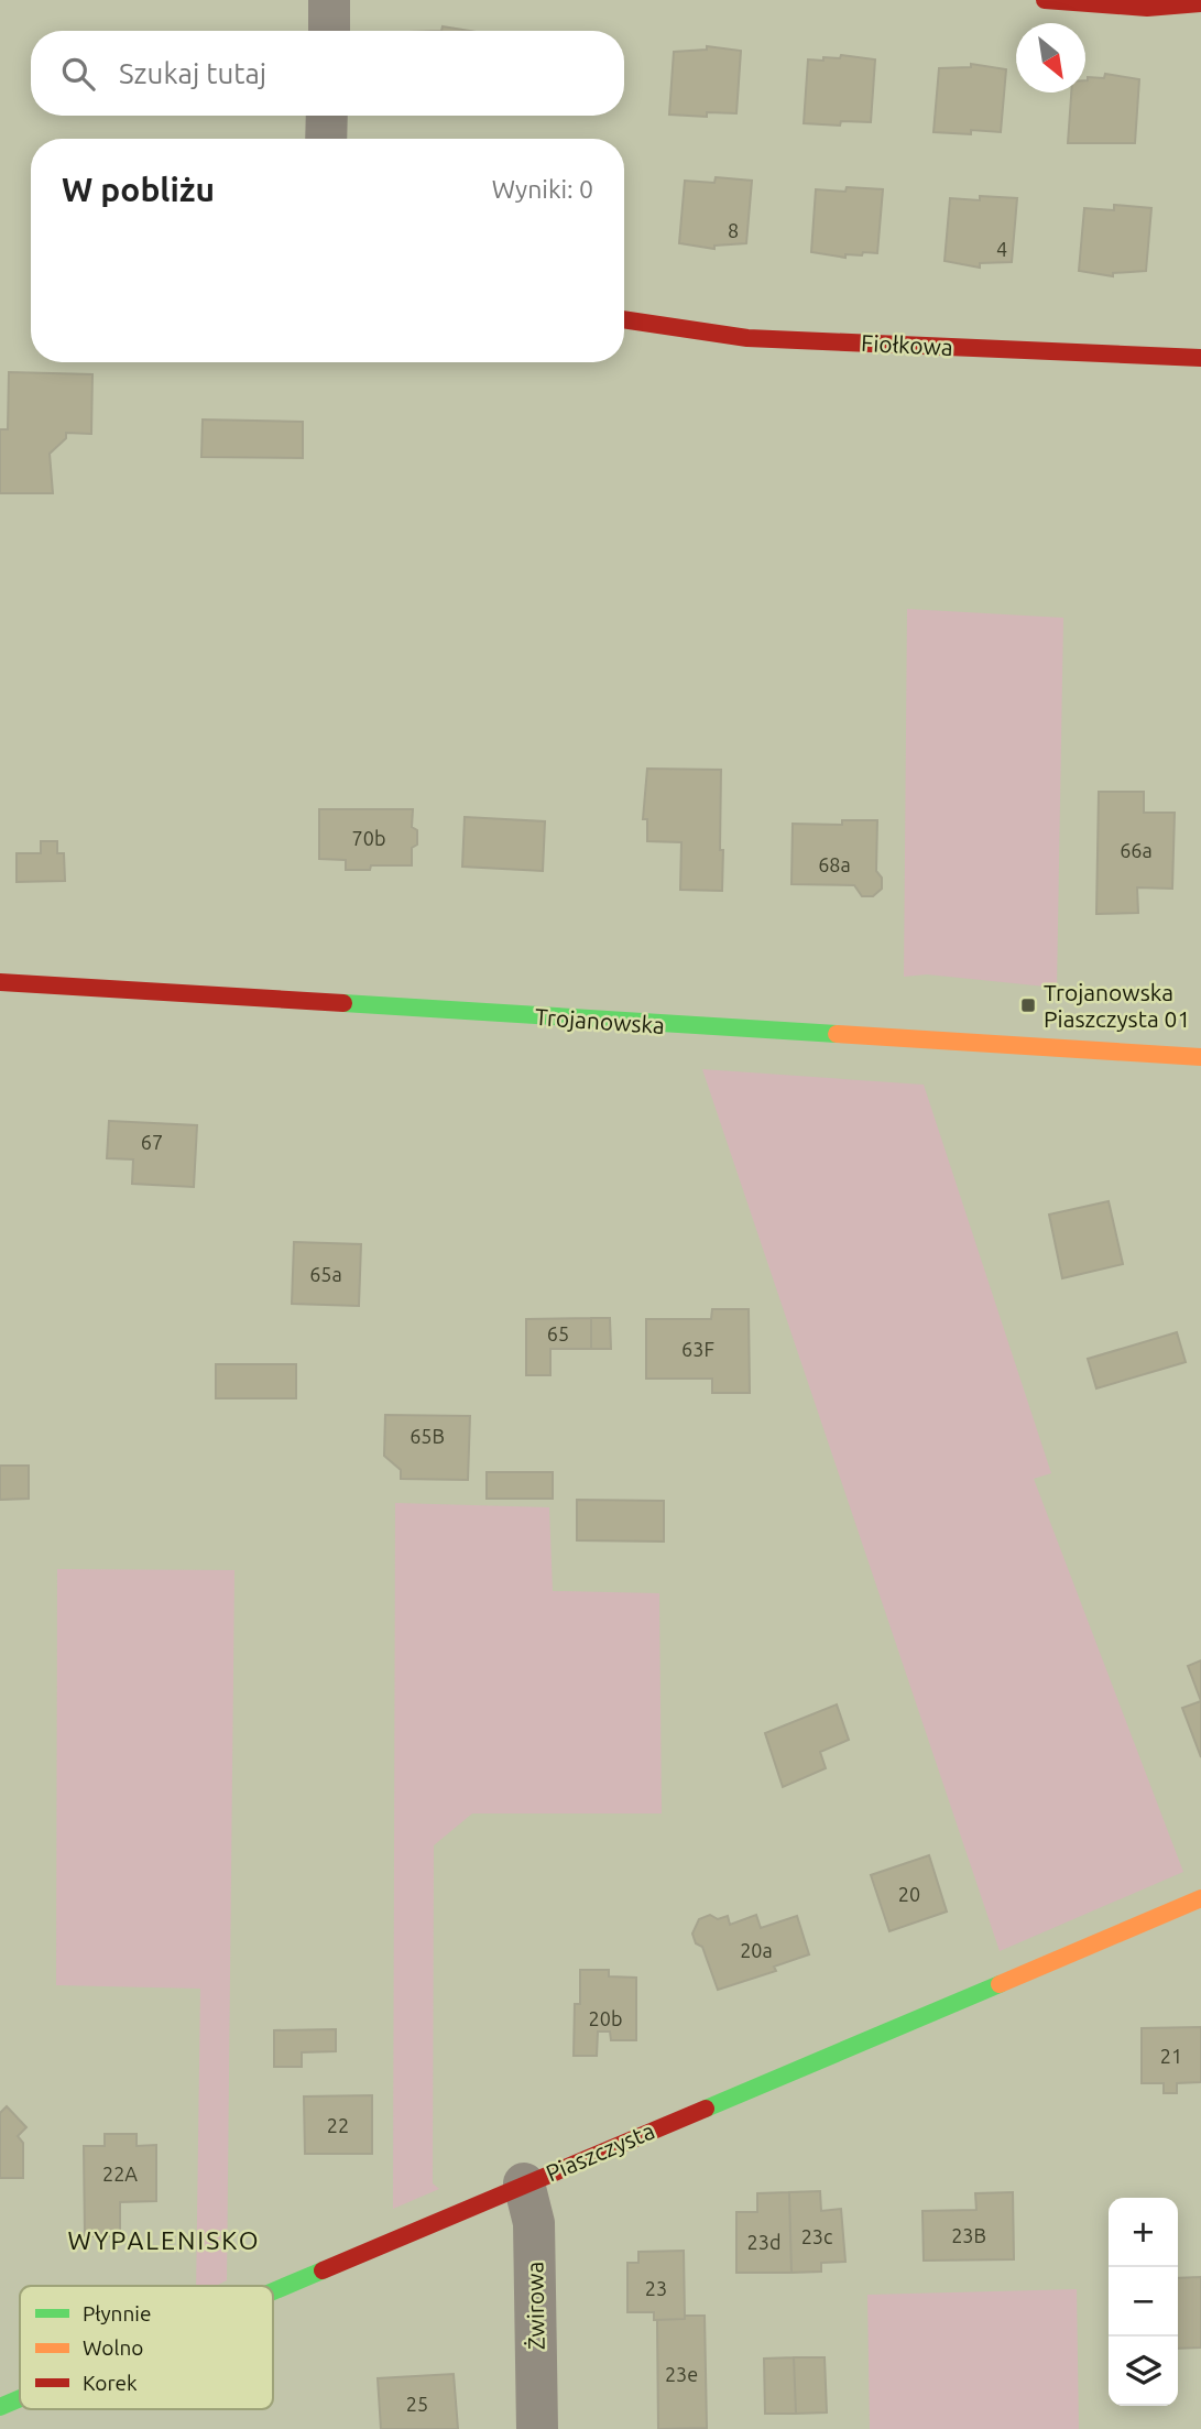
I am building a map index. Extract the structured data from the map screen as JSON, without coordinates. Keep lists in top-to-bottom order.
{
  "streets": {
    "street": [
      "Fiołkowa",
      "Trojanowska",
      "Piaszczysta",
      "Żwirowa"
    ]
  },
  "crossings": [
    ["Piaszczysta", "Żwirowa"]
  ],
  "districts": ["WYPALENISKO"],
  "places": {
    "transit": ["Trojanowska Piaszczysta 01"]
  },
  "house_numbers": [
    "8",
    "4",
    "70b",
    "66a",
    "68a",
    "67",
    "65a",
    "65",
    "63F",
    "65B",
    "20",
    "20a",
    "20b",
    "21",
    "22",
    "22A",
    "23B",
    "23c",
    "23d",
    "23",
    "23e",
    "25"
  ],
  "legend": ["Płynnie", "Wolno", "Korek"],
  "north": "bottom right",
  "page": {
    "search": "Szukaj tutaj",
    "heading": ["W pobliżu", "Wyniki: 0"],
    "map_buttons": ["+", "−"]
  }
}
